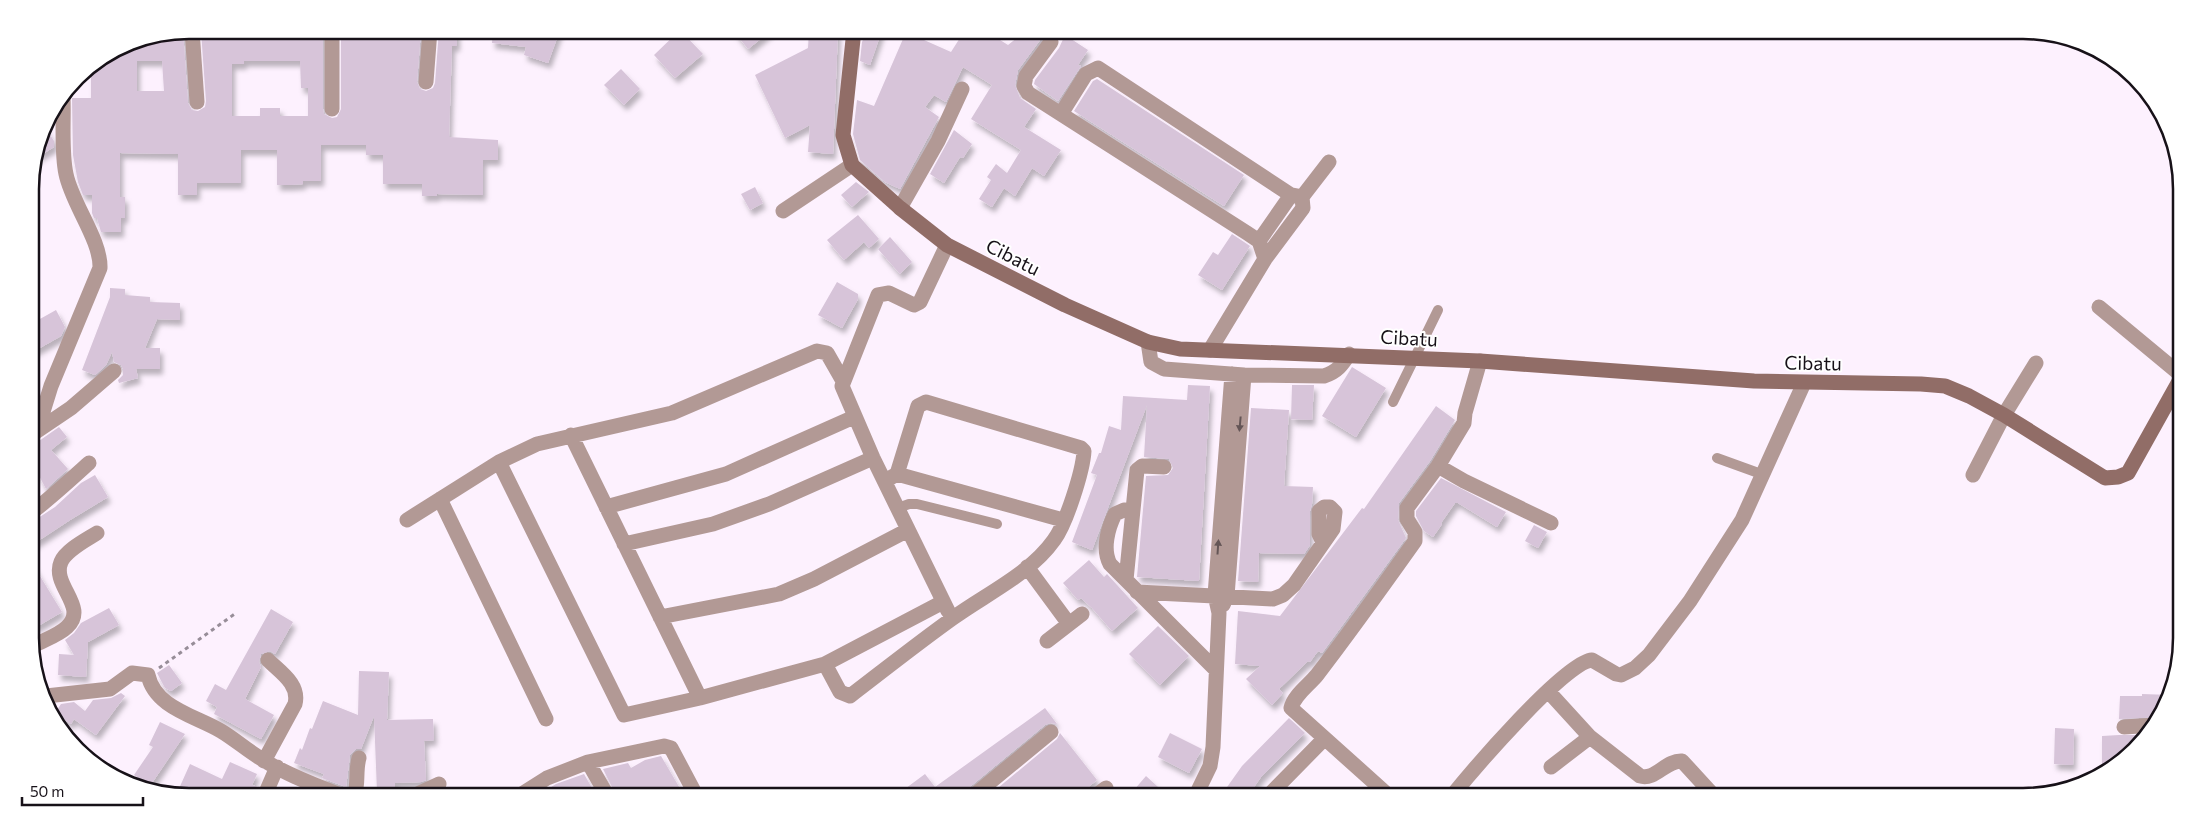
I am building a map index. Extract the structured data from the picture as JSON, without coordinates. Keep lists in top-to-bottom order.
{
  "streets": {
    "street": ["Cibatu"]
  },
  "scale_bar": "50 m"
}
